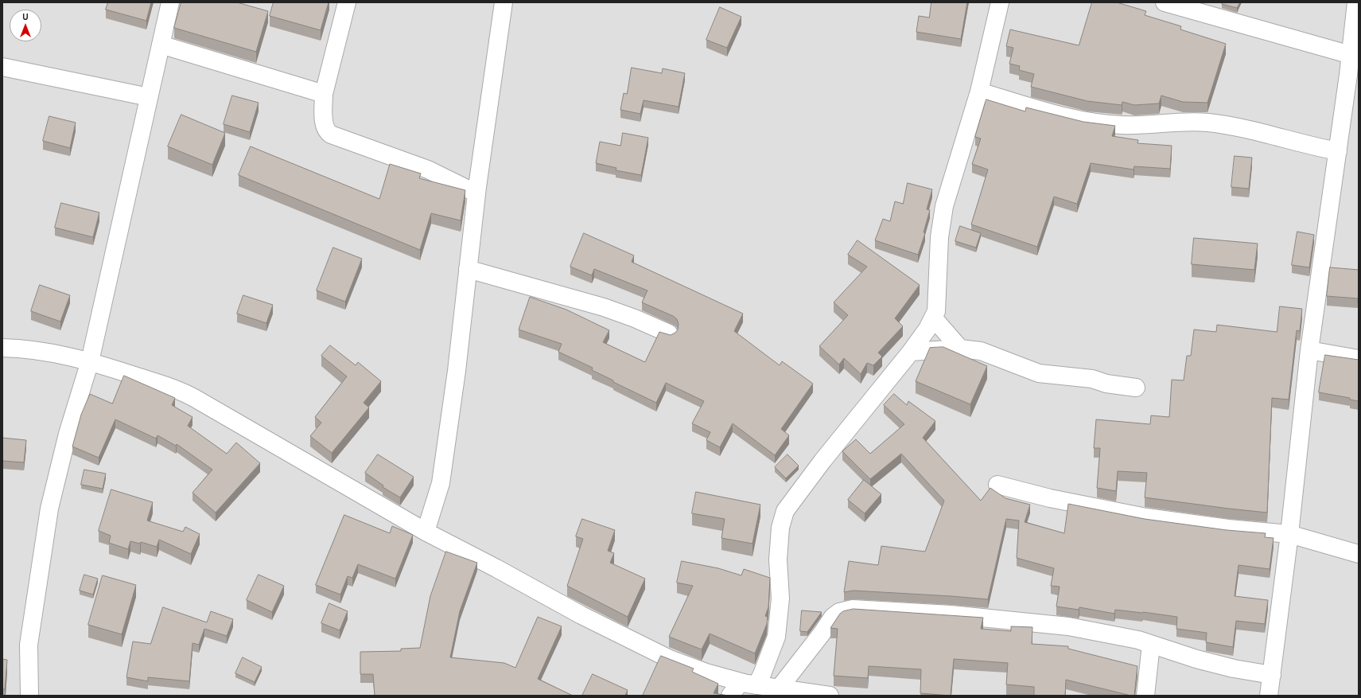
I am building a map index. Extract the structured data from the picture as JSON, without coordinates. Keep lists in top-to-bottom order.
{
  "north": "top"
}
